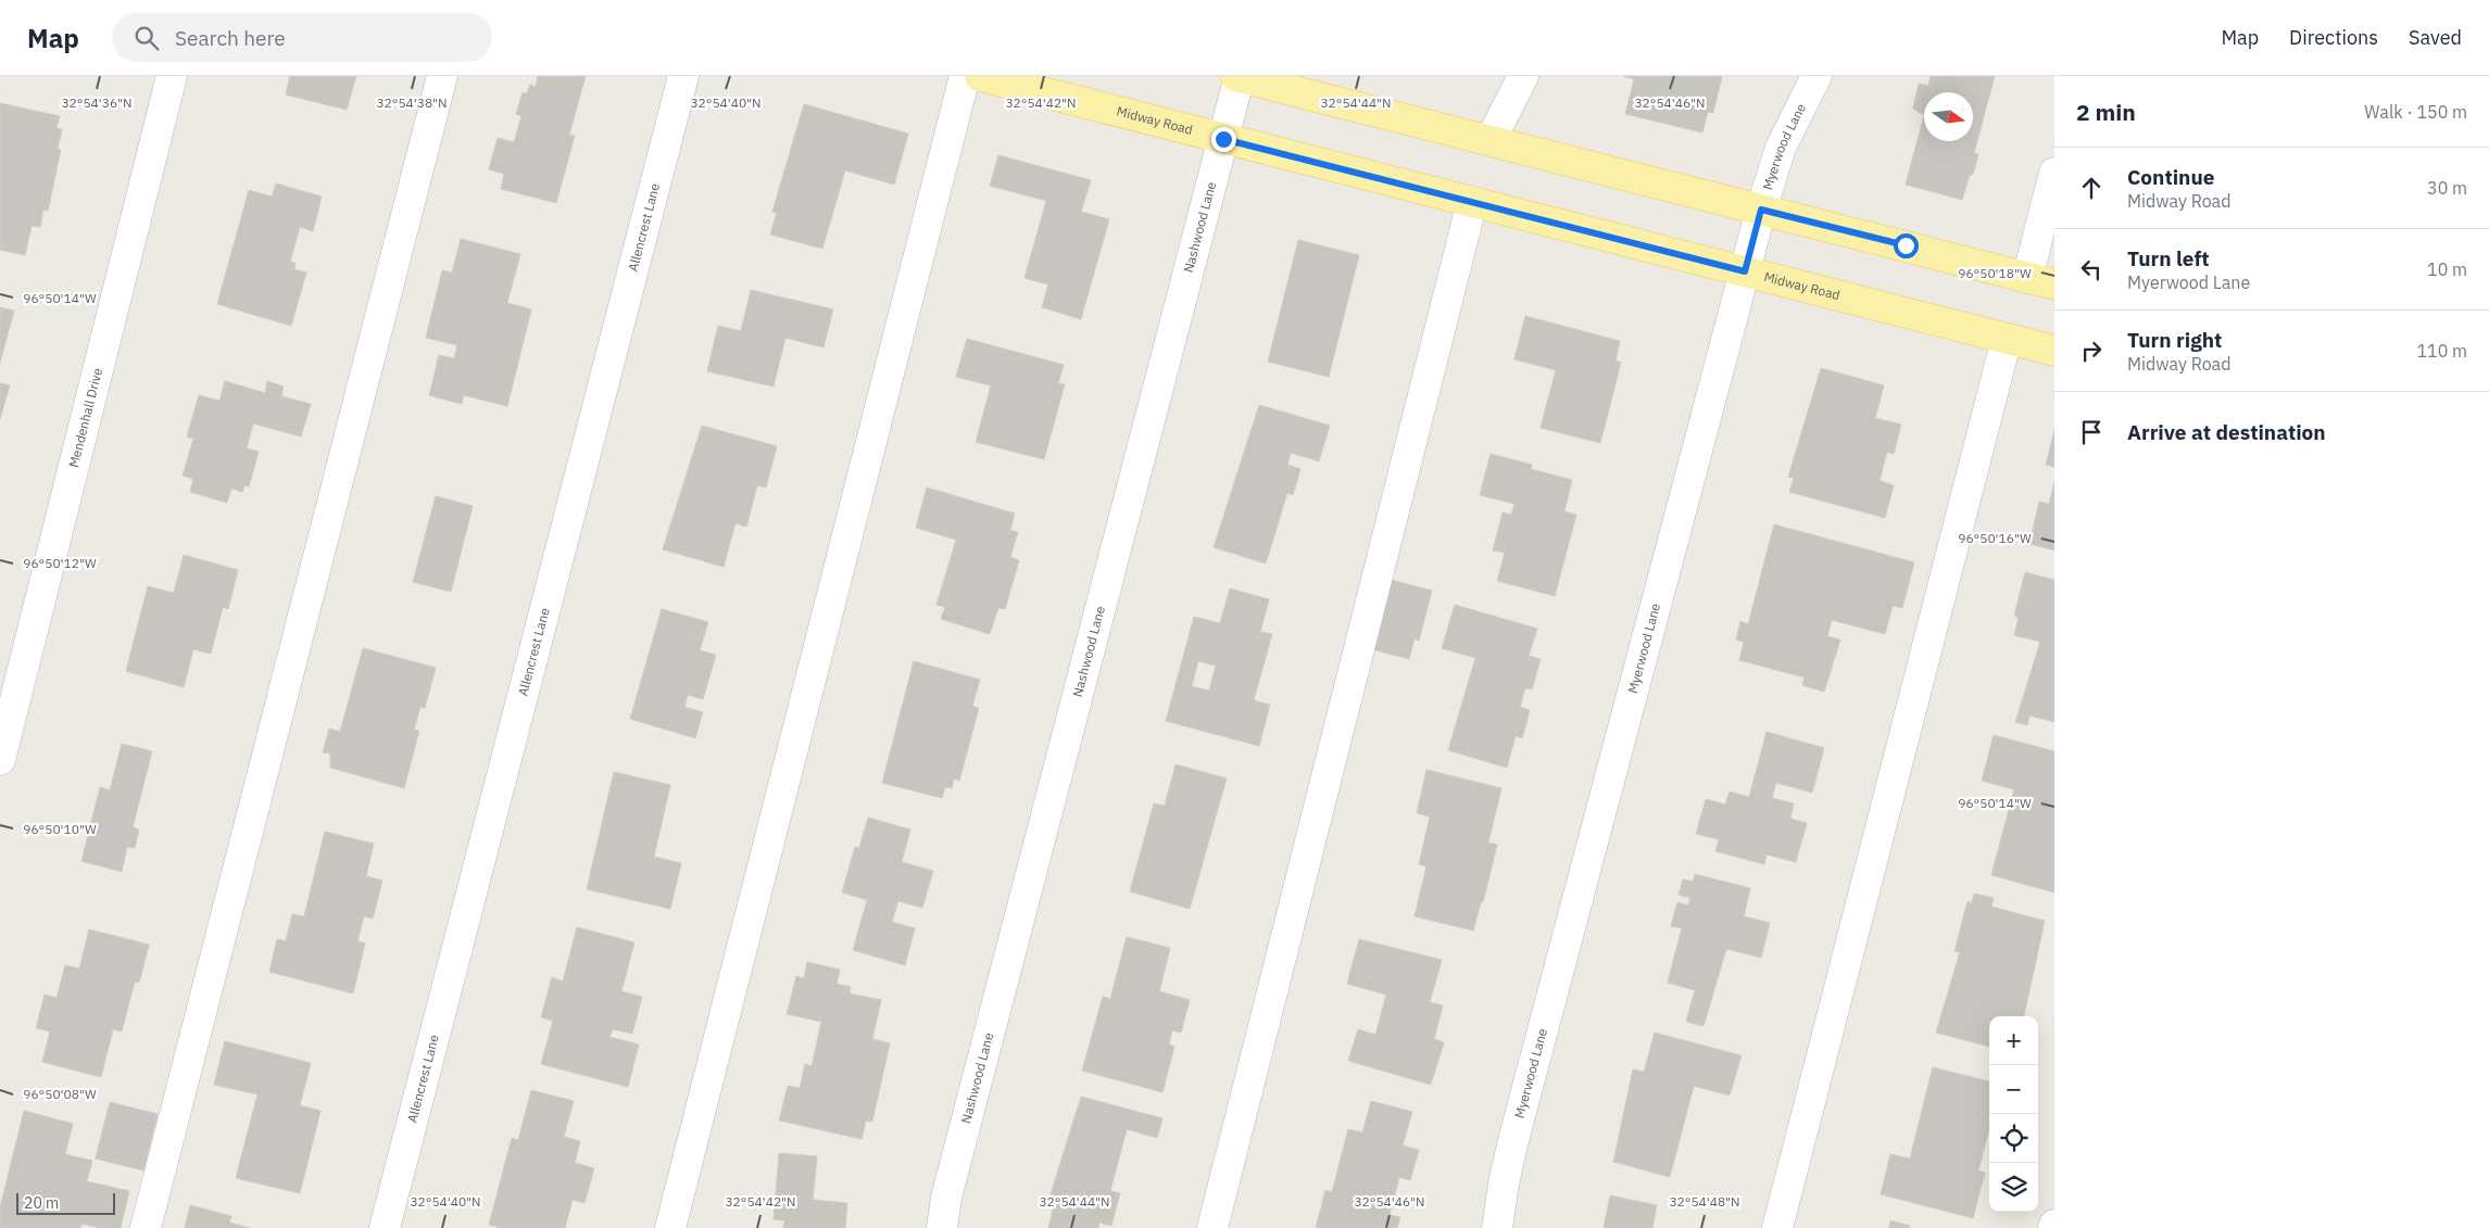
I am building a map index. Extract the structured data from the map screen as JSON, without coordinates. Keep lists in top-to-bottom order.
{
  "streets": {
    "main road": ["Midway Road"],
    "street": [
      "Myerwood Lane",
      "Allencrest Lane",
      "Nashwood Lane",
      "Mendenhall Drive"
    ]
  },
  "crossings": [
    ["Midway Road", "Myerwood Lane"],
    ["Midway Road", "Nashwood Lane"]
  ],
  "scale_bar": "20 m",
  "north": "right",
  "page": {
    "header": "Map",
    "search": "Search here",
    "nav": ["Map", "Directions", "Saved"],
    "heading": ["2 min", "Walk · 150 m"],
    "list": [
      ["Continue", "Midway Road", "30 m"],
      ["Turn left", "Myerwood Lane", "10 m"],
      ["Turn right", "Midway Road", "110 m"],
      "Arrive at destination"
    ],
    "map_buttons": ["+", "−"],
    "scale": "20 m"
  },
  "coordinates": [
    "32°54'36\"N",
    "32°54'38\"N",
    "32°54'40\"N",
    "32°54'42\"N",
    "32°54'44\"N",
    "32°54'46\"N",
    "96°50'18\"W",
    "96°50'14\"W",
    "96°50'16\"W",
    "96°50'12\"W",
    "96°50'10\"W",
    "96°50'08\"W",
    "32°54'48\"N"
  ]
}
